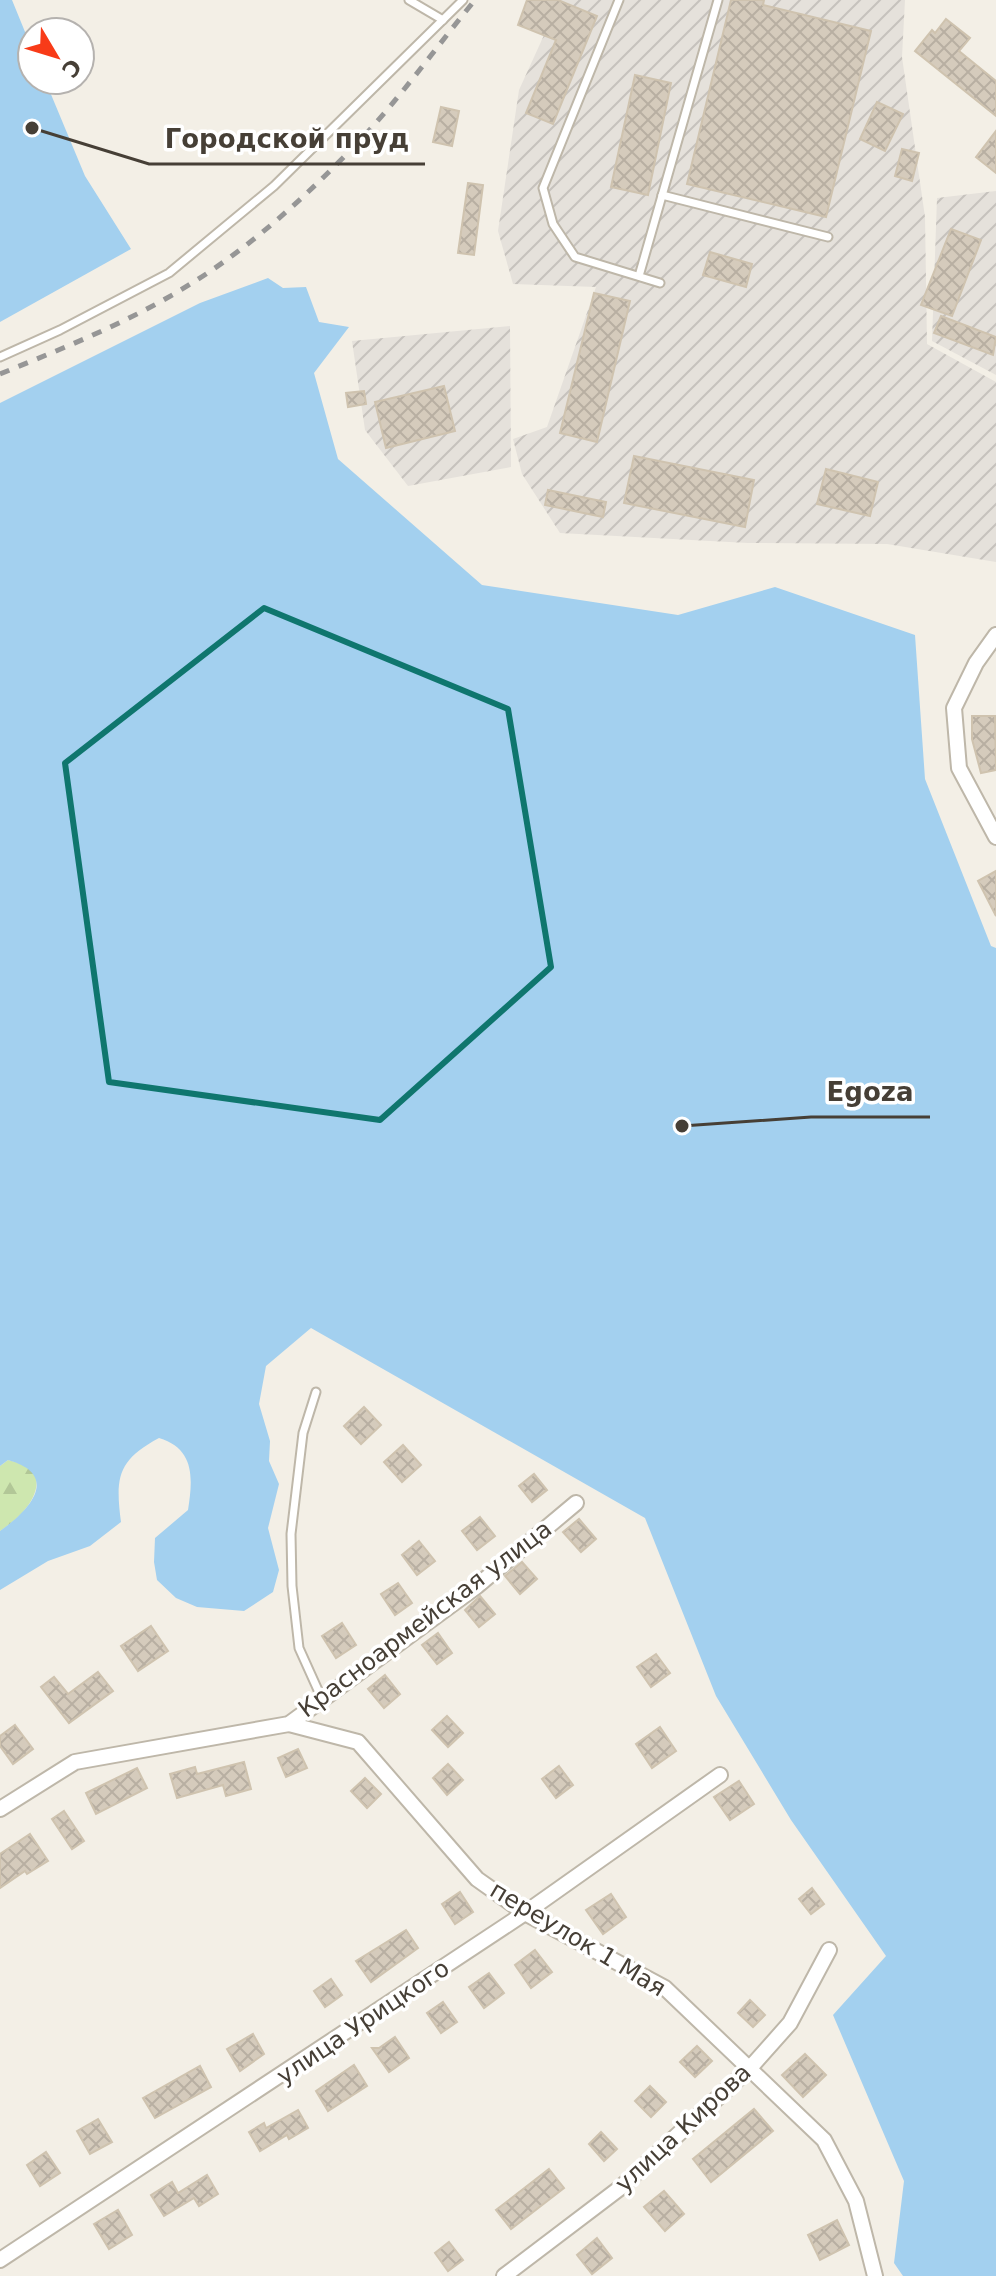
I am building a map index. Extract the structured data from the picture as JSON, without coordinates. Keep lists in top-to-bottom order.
{
  "streets": {
    "street": [
      "Красноармейская улица",
      "переулок 1 Мая",
      "улица Урицкого",
      "улица Кирова"
    ]
  },
  "crossings": [
    ["Красноармейская улица", "переулок 1 Мая"],
    ["переулок 1 Мая", "улица Урицкого"],
    ["переулок 1 Мая", "улица Кирова"]
  ],
  "places": ["Городской пруд", "Egoza"],
  "north": "bottom right"
}
